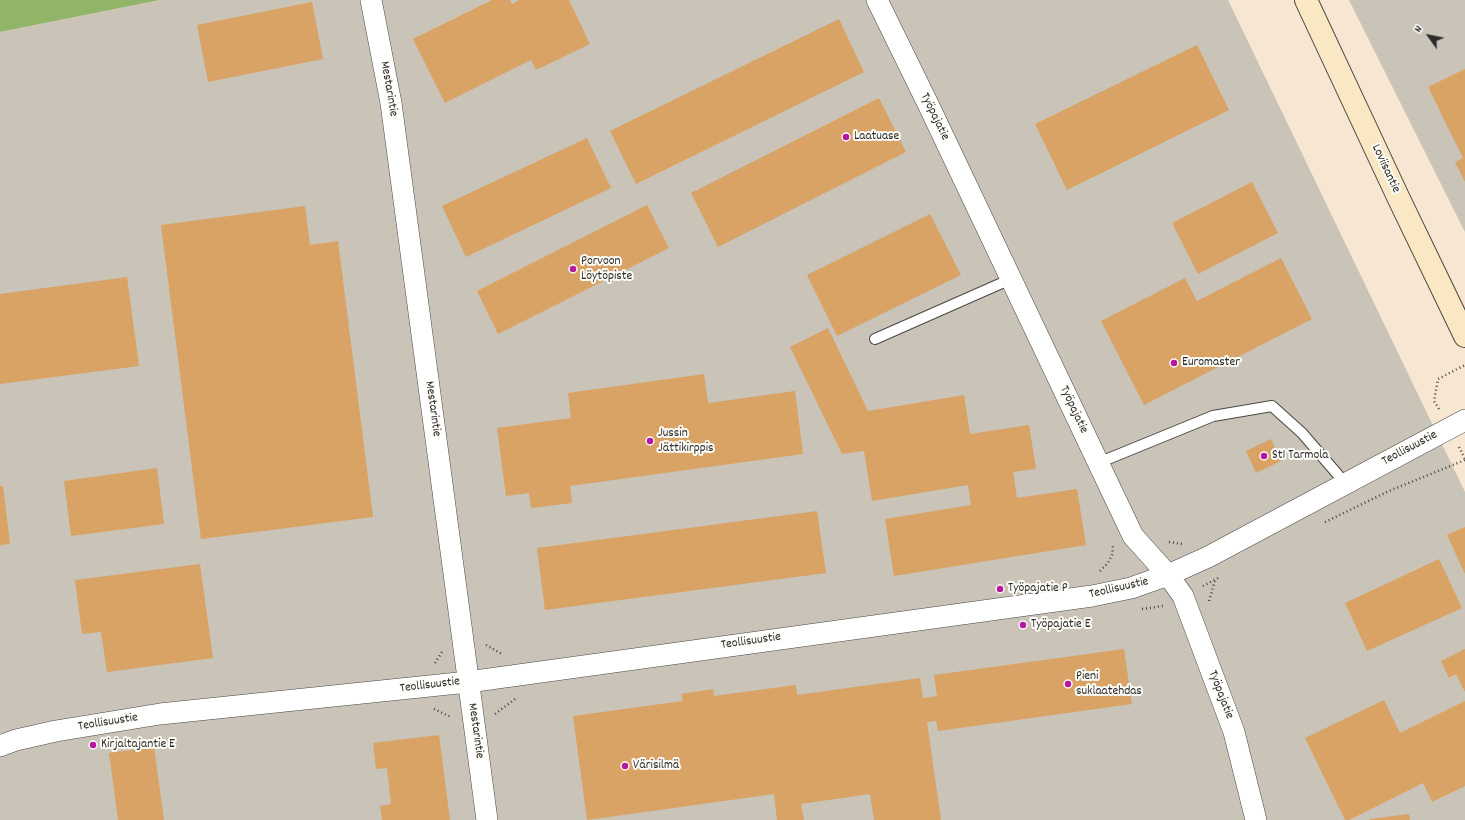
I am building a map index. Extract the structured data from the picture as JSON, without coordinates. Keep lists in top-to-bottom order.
{
  "streets": {
    "main road": ["Loviisantie"],
    "street": ["Mestarintie", "Työpajatie", "Teollisuustie"]
  },
  "crossings": [
    ["Mestarintie", "Teollisuustie"],
    ["Työpajatie", "Teollisuustie"]
  ],
  "places": [
    "Laatuase",
    "Porvoon Löytöpiste",
    "Euromaster",
    "Jussin Jättikirppis",
    "St1 Tarmola",
    "Työpajatie P",
    "Työpajatie E",
    "Pieni suklaatehdas",
    "Kirjaltajantie E",
    "Värisilmä"
  ],
  "north": "top left"
}
